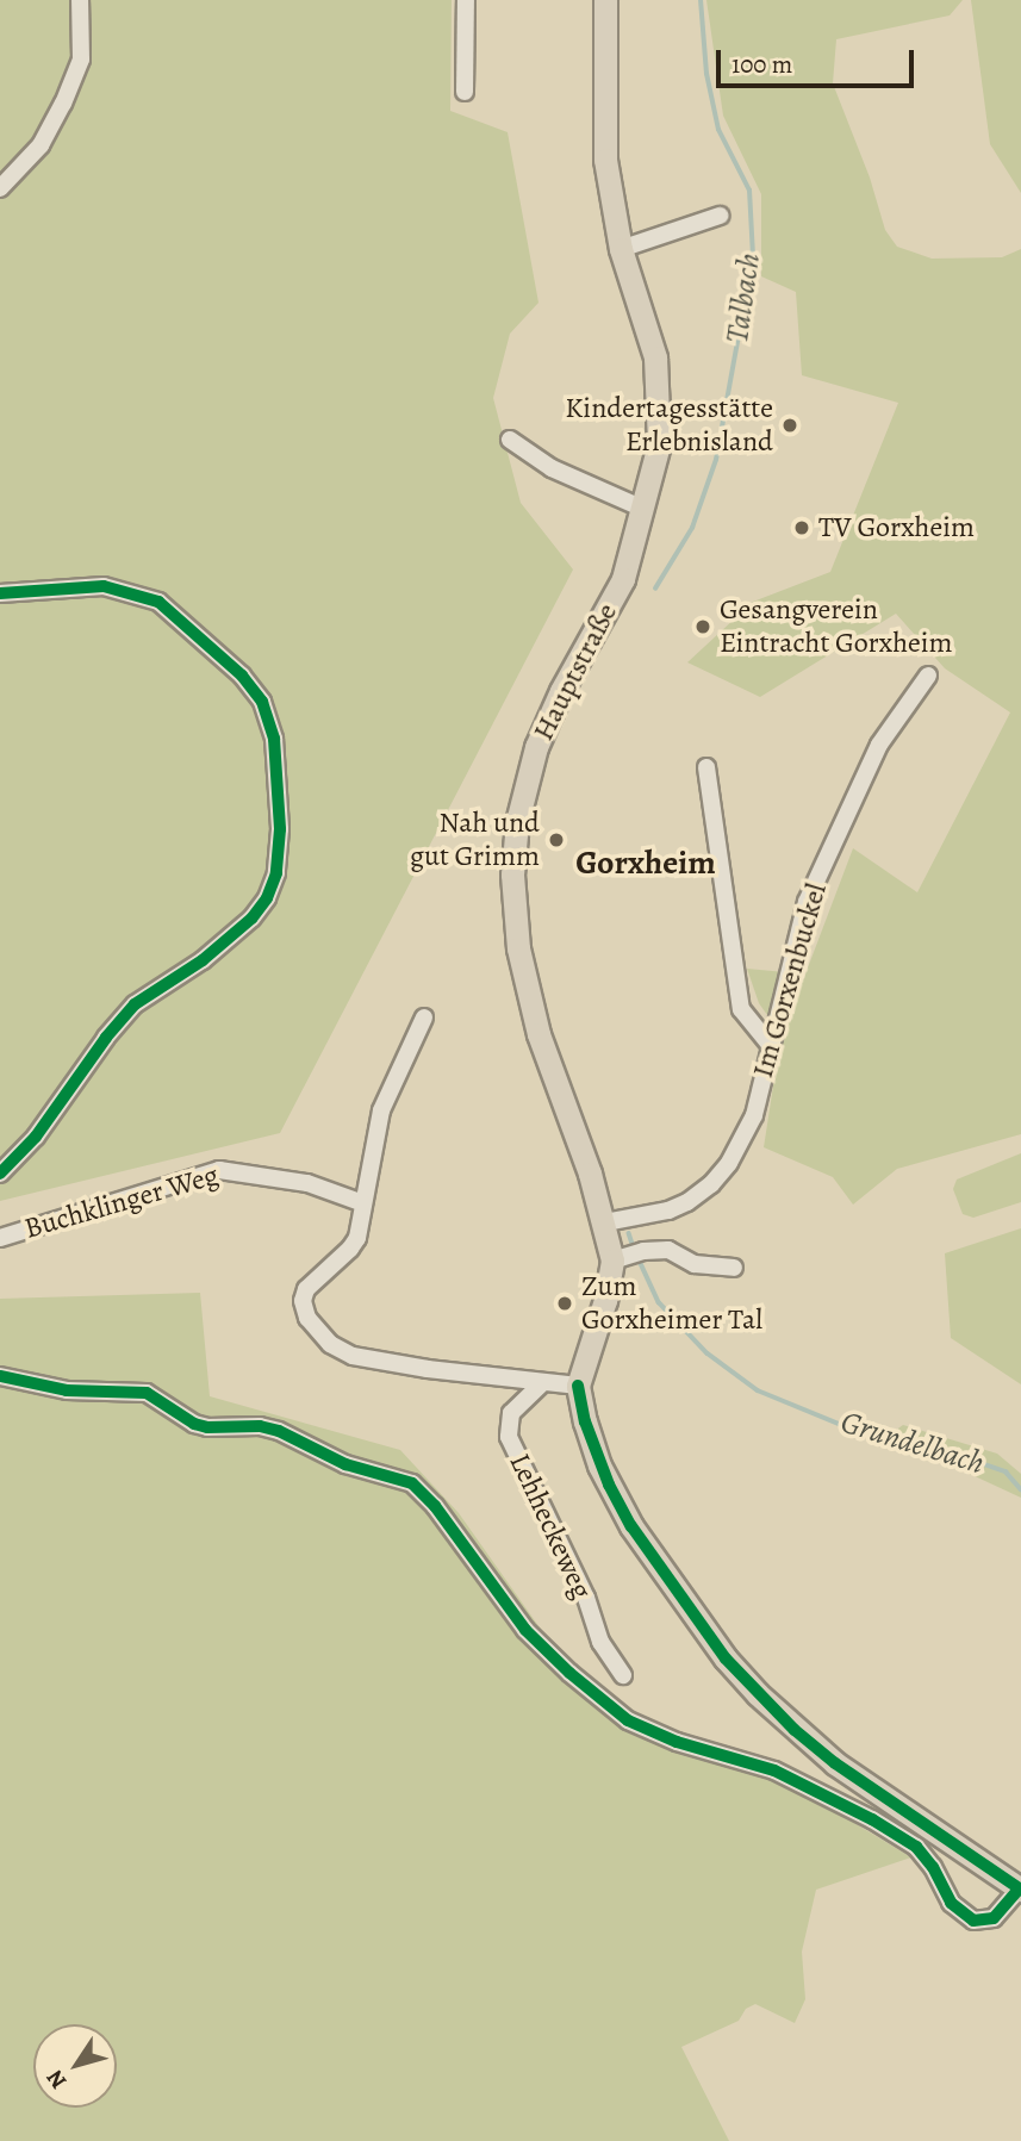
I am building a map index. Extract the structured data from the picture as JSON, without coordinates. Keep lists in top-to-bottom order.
{
  "streets": {
    "main road": ["Hauptstraße"],
    "street": ["Im Gorxenbuckel", "Buchklinger Weg", "Lehheckeweg"]
  },
  "crossings": [
    ["Hauptstraße", "Im Gorxenbuckel"]
  ],
  "districts": ["Gorxheim"],
  "water": ["Talbach", "Grundelbach"],
  "places": [
    "Kindertagesstätte Erlebnisland",
    "TV Gorxheim",
    "Gesangverein Eintracht Gorxheim",
    "Nah und gut Grimm",
    "Zum Gorxheimer Tal"
  ],
  "scale_bar": "100 m",
  "north": "bottom left"
}
